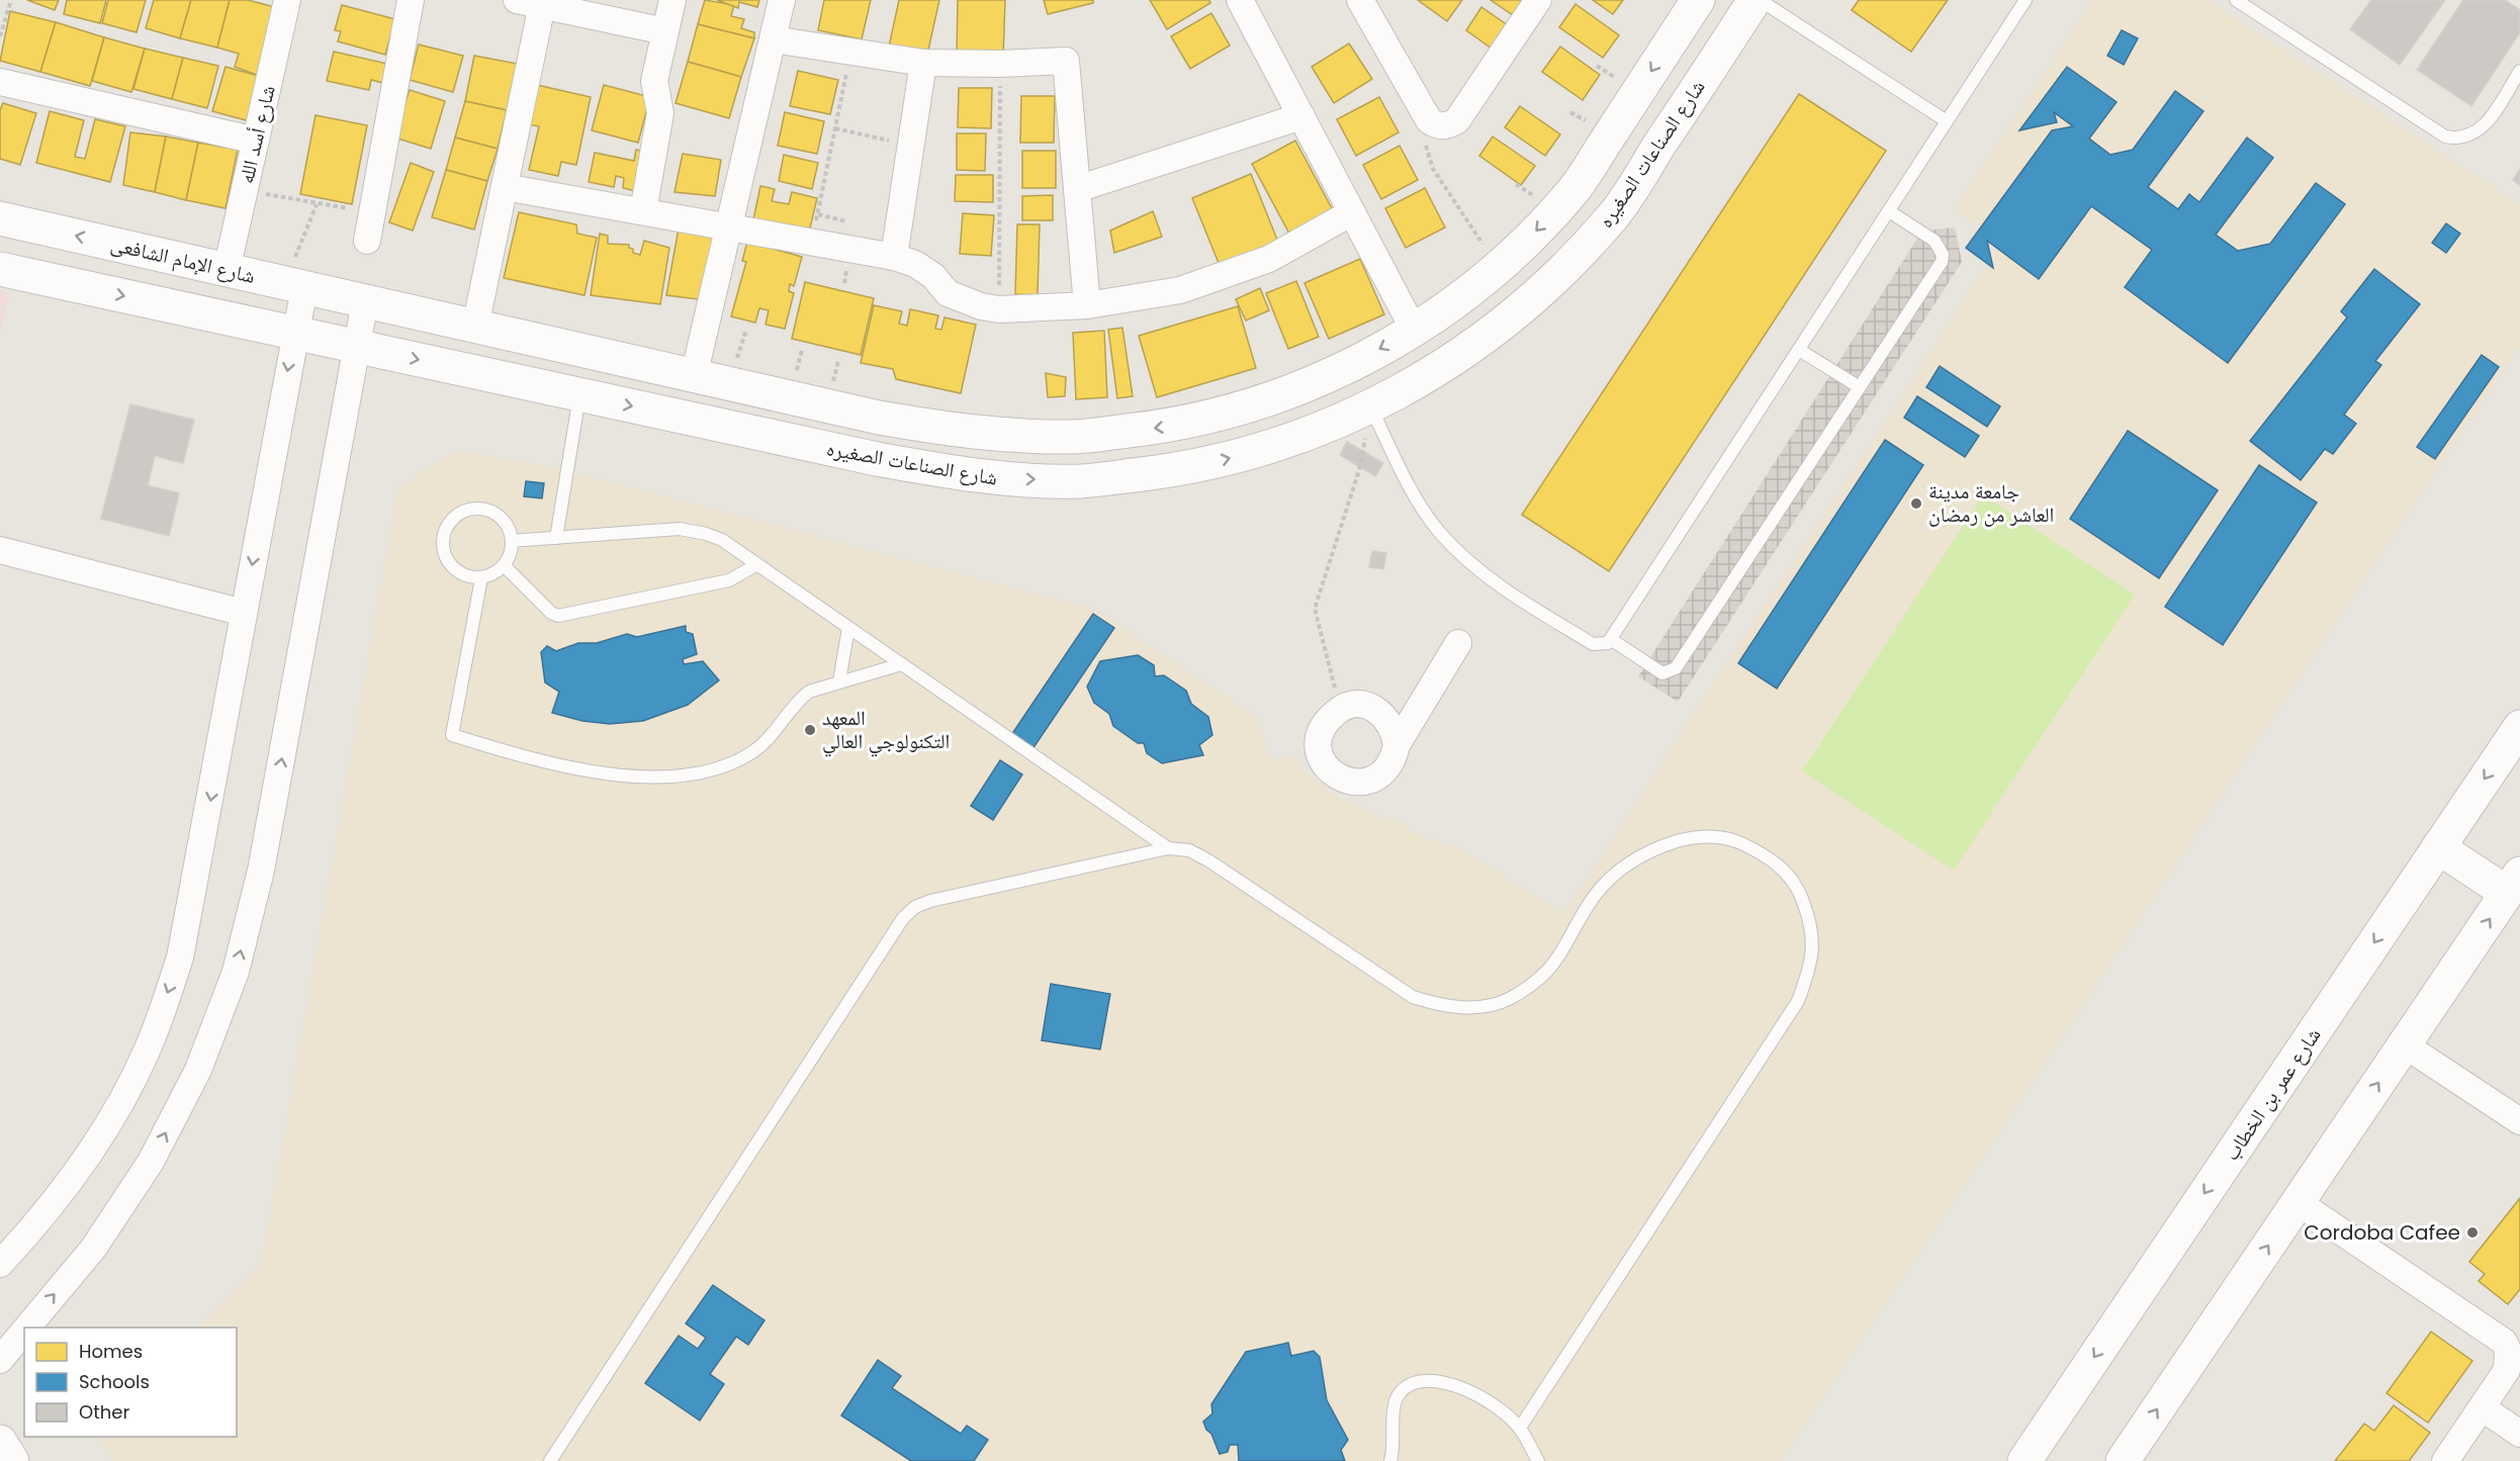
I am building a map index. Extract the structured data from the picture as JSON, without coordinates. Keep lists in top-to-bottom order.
{
  "streets": {
    "street": [
      "شارع أسد الله",
      "شارع الصناعات الصغيره",
      "شارع الإمام الشافعى",
      "شارع عمر بن الخطاب"
    ]
  },
  "crossings": [
    ["شارع أسد الله", "شارع الإمام الشافعى"],
    ["شارع الصناعات الصغيره", "شارع الإمام الشافعى"]
  ],
  "places": ["جامعة مدينة العاشر من رمضان", "المعهد التكنولوجي العالي", "Cordoba Cafee"],
  "legend": ["Homes", "Schools", "Other"]
}
